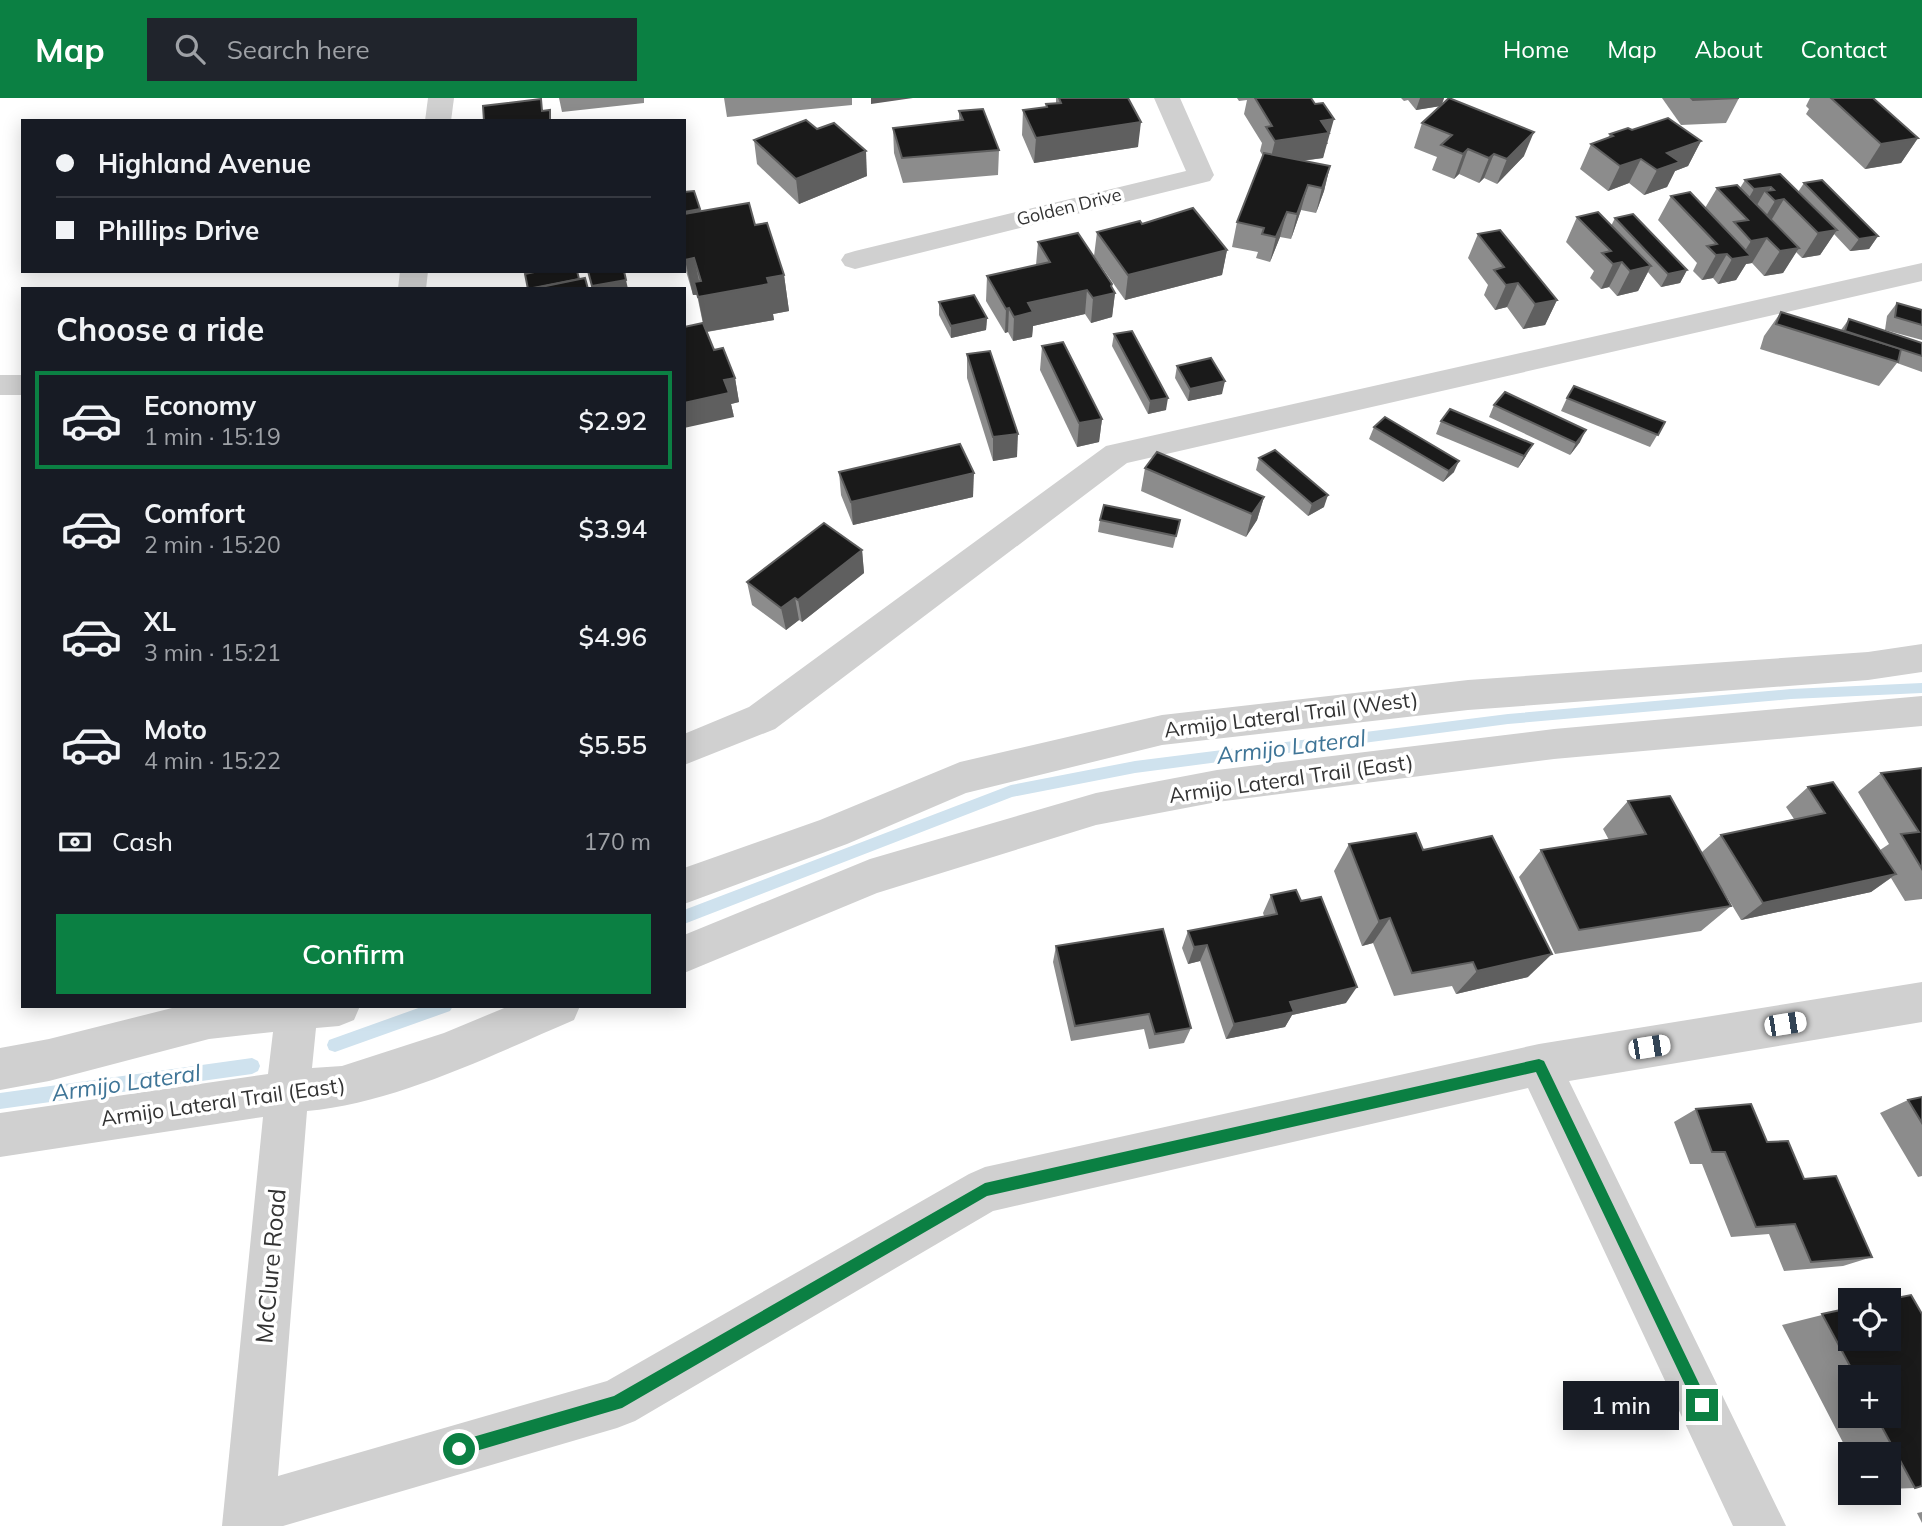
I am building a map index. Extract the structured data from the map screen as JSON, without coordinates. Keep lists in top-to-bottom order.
{
  "streets": {
    "street": [
      "Golden Drive",
      "Armijo Lateral Trail (West)",
      "Armijo Lateral Trail (East)",
      "McClure Road"
    ]
  },
  "crossings": [
    ["Armijo Lateral Trail (East)", "McClure Road"]
  ],
  "water": ["Armijo Lateral"],
  "page": {
    "header": "Map",
    "search": "Search here",
    "nav": [
      "Home",
      "Map",
      "About",
      "Contact"
    ],
    "banner": ["Highland Avenue", "Phillips Drive"],
    "heading": "Choose a ride",
    "list": [
      {
        "name": "Economy",
        "note": "1 min · 15:19",
        "value": "$2.92"
      },
      {
        "name": "Comfort",
        "note": "2 min · 15:20",
        "value": "$3.94"
      },
      {
        "name": "XL",
        "note": "3 min · 15:21",
        "value": "$4.96"
      },
      {
        "name": "Moto",
        "note": "4 min · 15:22",
        "value": "$5.55"
      }
    ],
    "pay": ["Cash", "170 m"],
    "buttons": "Confirm",
    "map_buttons": ["+", "−"],
    "bubble": "1 min"
  }
}
